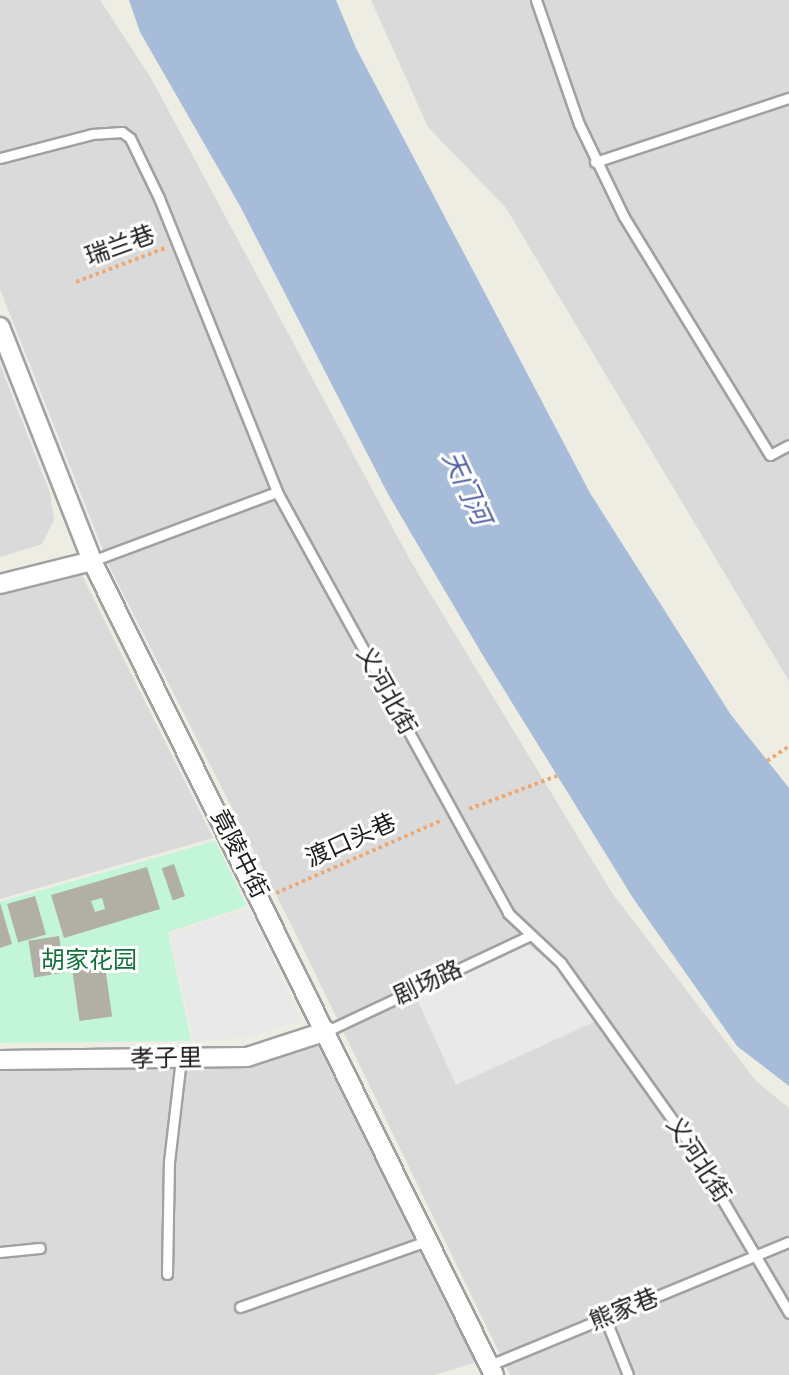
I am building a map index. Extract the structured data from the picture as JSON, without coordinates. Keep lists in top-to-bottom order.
{
  "streets": {
    "street": ["竟陵中街", "孝子里"],
    "lane": ["义河北街", "剧场路", "熊家巷"],
    "path": ["瑞兰巷", "渡口头巷"]
  },
  "crossings": [
    ["瑞兰巷", "义河北街"],
    ["义河北街", "渡口头巷"],
    ["义河北街", "剧场路"],
    ["义河北街", "熊家巷"],
    ["渡口头巷", "竟陵中街"],
    ["竟陵中街", "剧场路"],
    ["竟陵中街", "孝子里"],
    ["竟陵中街", "熊家巷"],
    ["剧场路", "孝子里"]
  ],
  "water": ["天门河"],
  "parks": ["胡家花园"]
}
